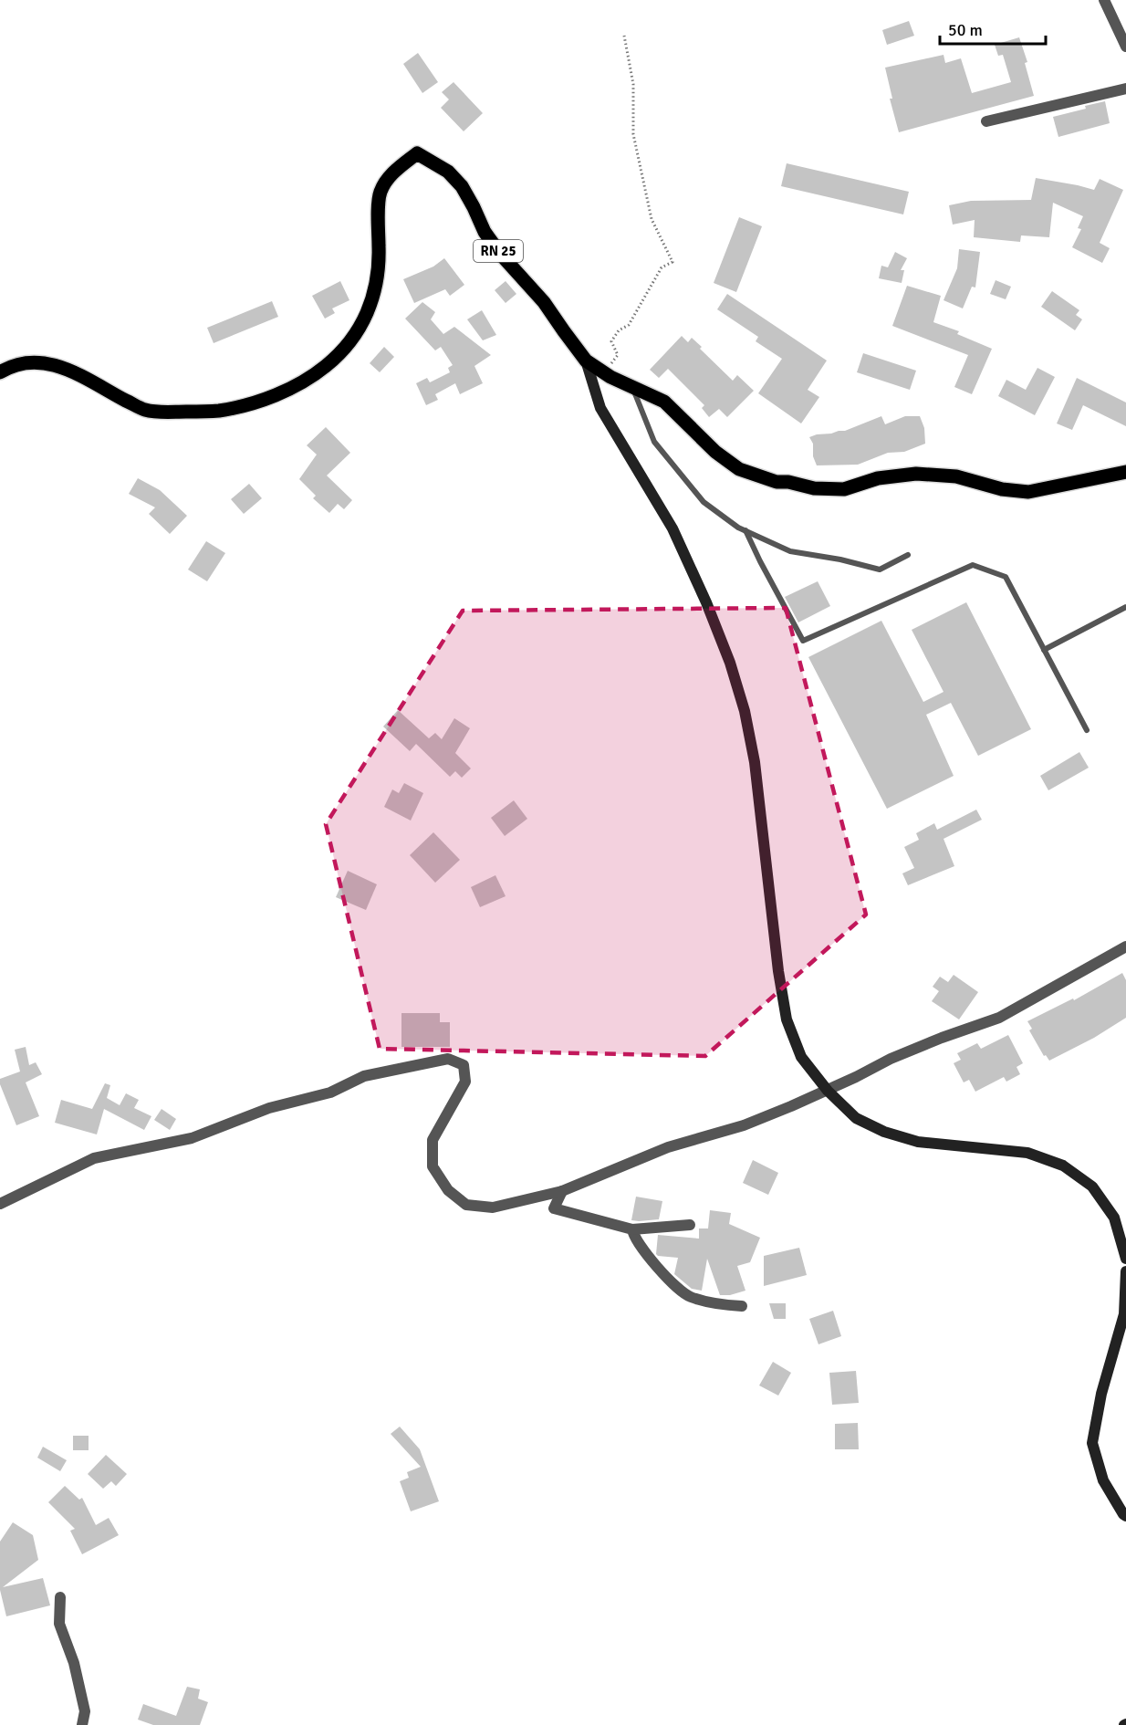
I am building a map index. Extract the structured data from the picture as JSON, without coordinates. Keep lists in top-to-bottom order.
{
  "streets": {
    "main road": ["RN 25"]
  },
  "scale_bar": "50 m"
}
